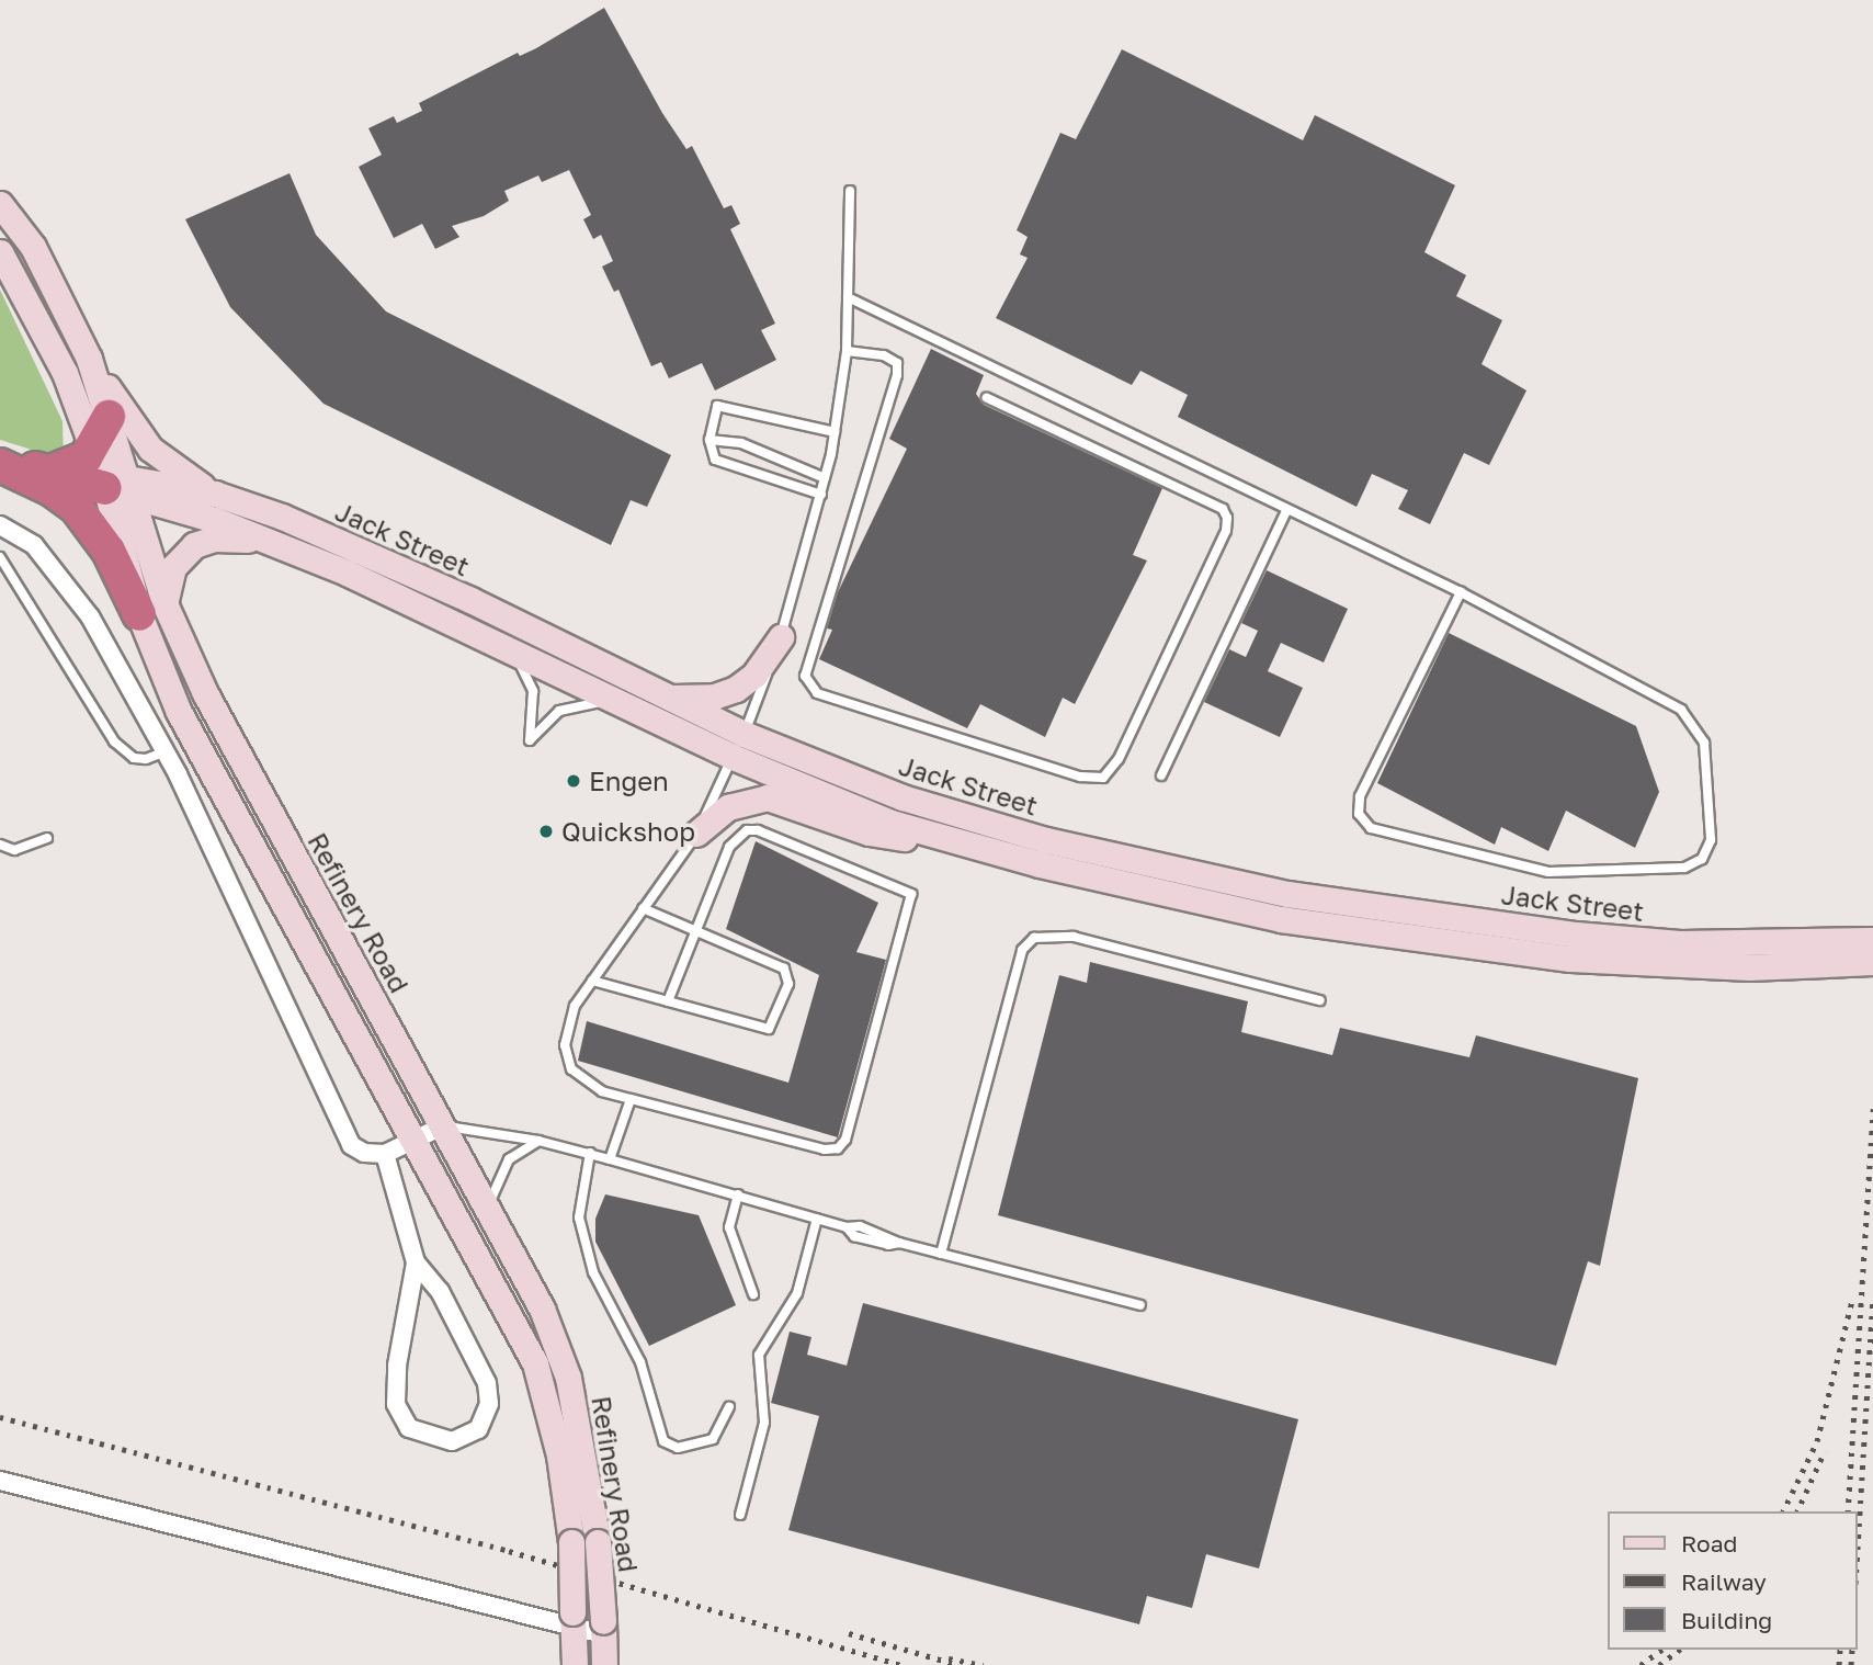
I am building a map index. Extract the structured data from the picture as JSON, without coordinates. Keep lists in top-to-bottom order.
{
  "streets": {
    "main road": ["Jack Street", "Refinery Road"]
  },
  "crossings": [
    ["Jack Street", "Refinery Road"]
  ],
  "places": ["Engen", "Quickshop"],
  "legend": ["Road", "Railway", "Building"]
}
